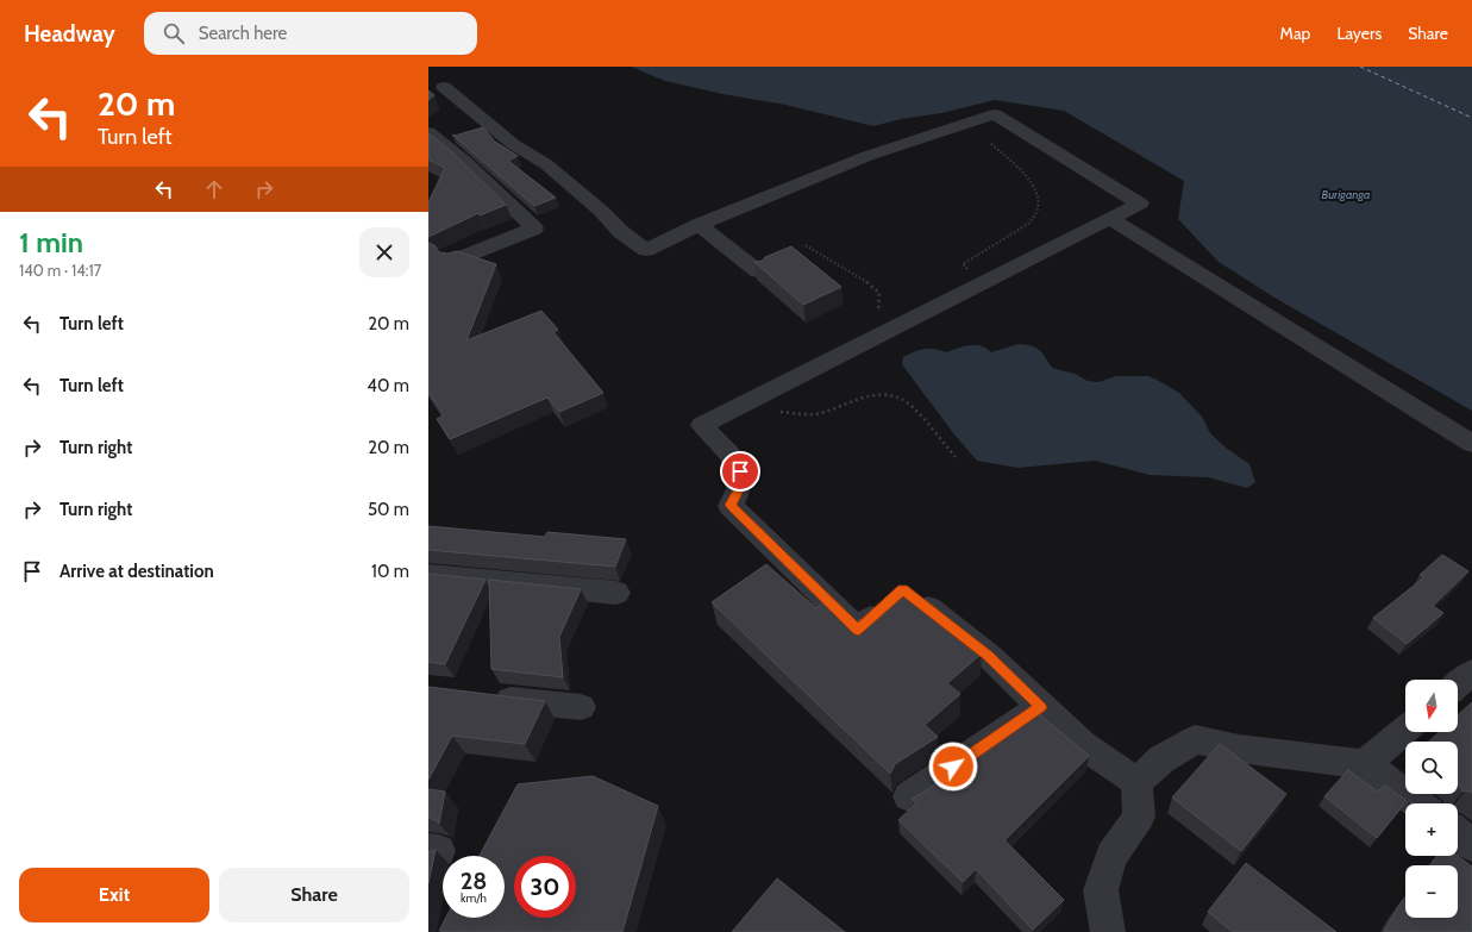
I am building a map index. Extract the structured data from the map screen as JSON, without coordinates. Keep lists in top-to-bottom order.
{
  "water": ["Buriganga"],
  "north": "bottom",
  "page": {
    "header": "Headway",
    "search": "Search here",
    "nav": ["Map", "Layers", "Share"],
    "turn": ["20 m", "Turn left"],
    "heading": ["1 min", "140 m · 14:17"],
    "list": [
      {
        "name": "Turn left",
        "value": "20 m"
      },
      {
        "name": "Turn left",
        "value": "40 m"
      },
      {
        "name": "Turn right",
        "value": "20 m"
      },
      {
        "name": "Turn right",
        "value": "50 m"
      },
      {
        "name": "Arrive at destination",
        "value": "10 m"
      }
    ],
    "map_buttons": ["+", "−"],
    "speed": "28 km/h",
    "limit": "30",
    "buttons": ["Exit", "Share"]
  }
}
